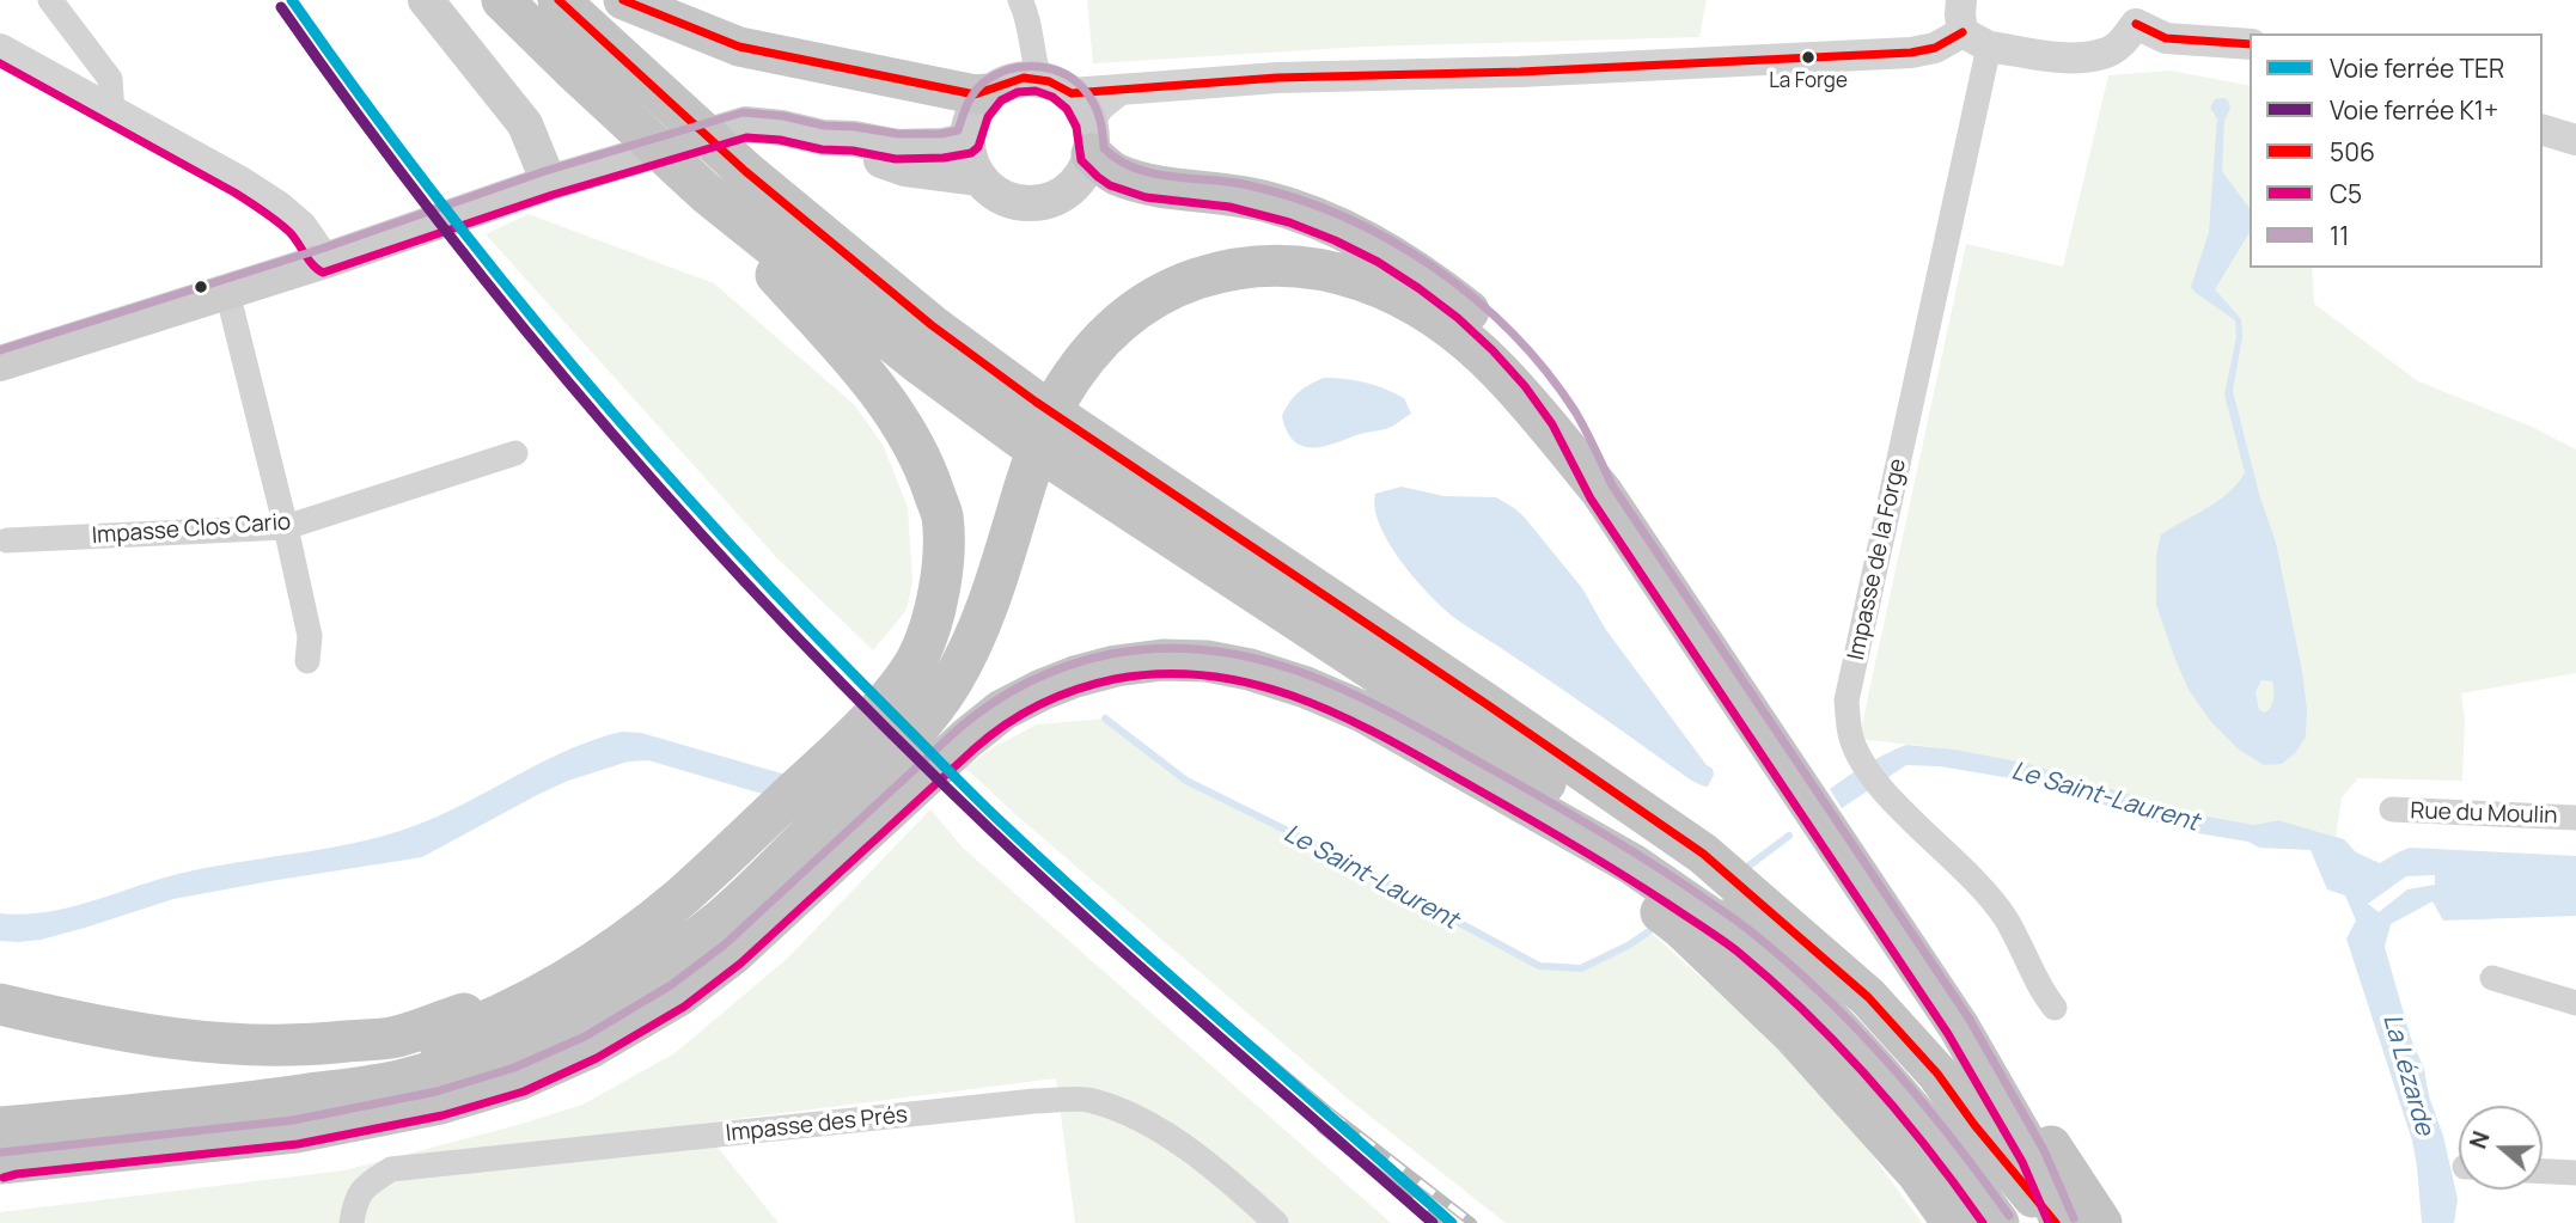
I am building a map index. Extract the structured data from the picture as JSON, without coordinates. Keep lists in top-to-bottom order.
{
  "streets": {
    "street": [
      "Impasse Clos Cario",
      "Impasse de la Forge",
      "Rue du Moulin",
      "Impasse des Prés"
    ]
  },
  "water": ["Le Saint-Laurent", "La Lézarde"],
  "places": ["La Forge"],
  "lines": [
    "rail line TER",
    "transit line 506",
    "rail line K1+",
    "transit line C5",
    "transit line 11"
  ],
  "legend": [
    "Voie ferrée TER",
    "Voie ferrée K1+",
    "506",
    "C5",
    "11"
  ],
  "north": "left"
}
